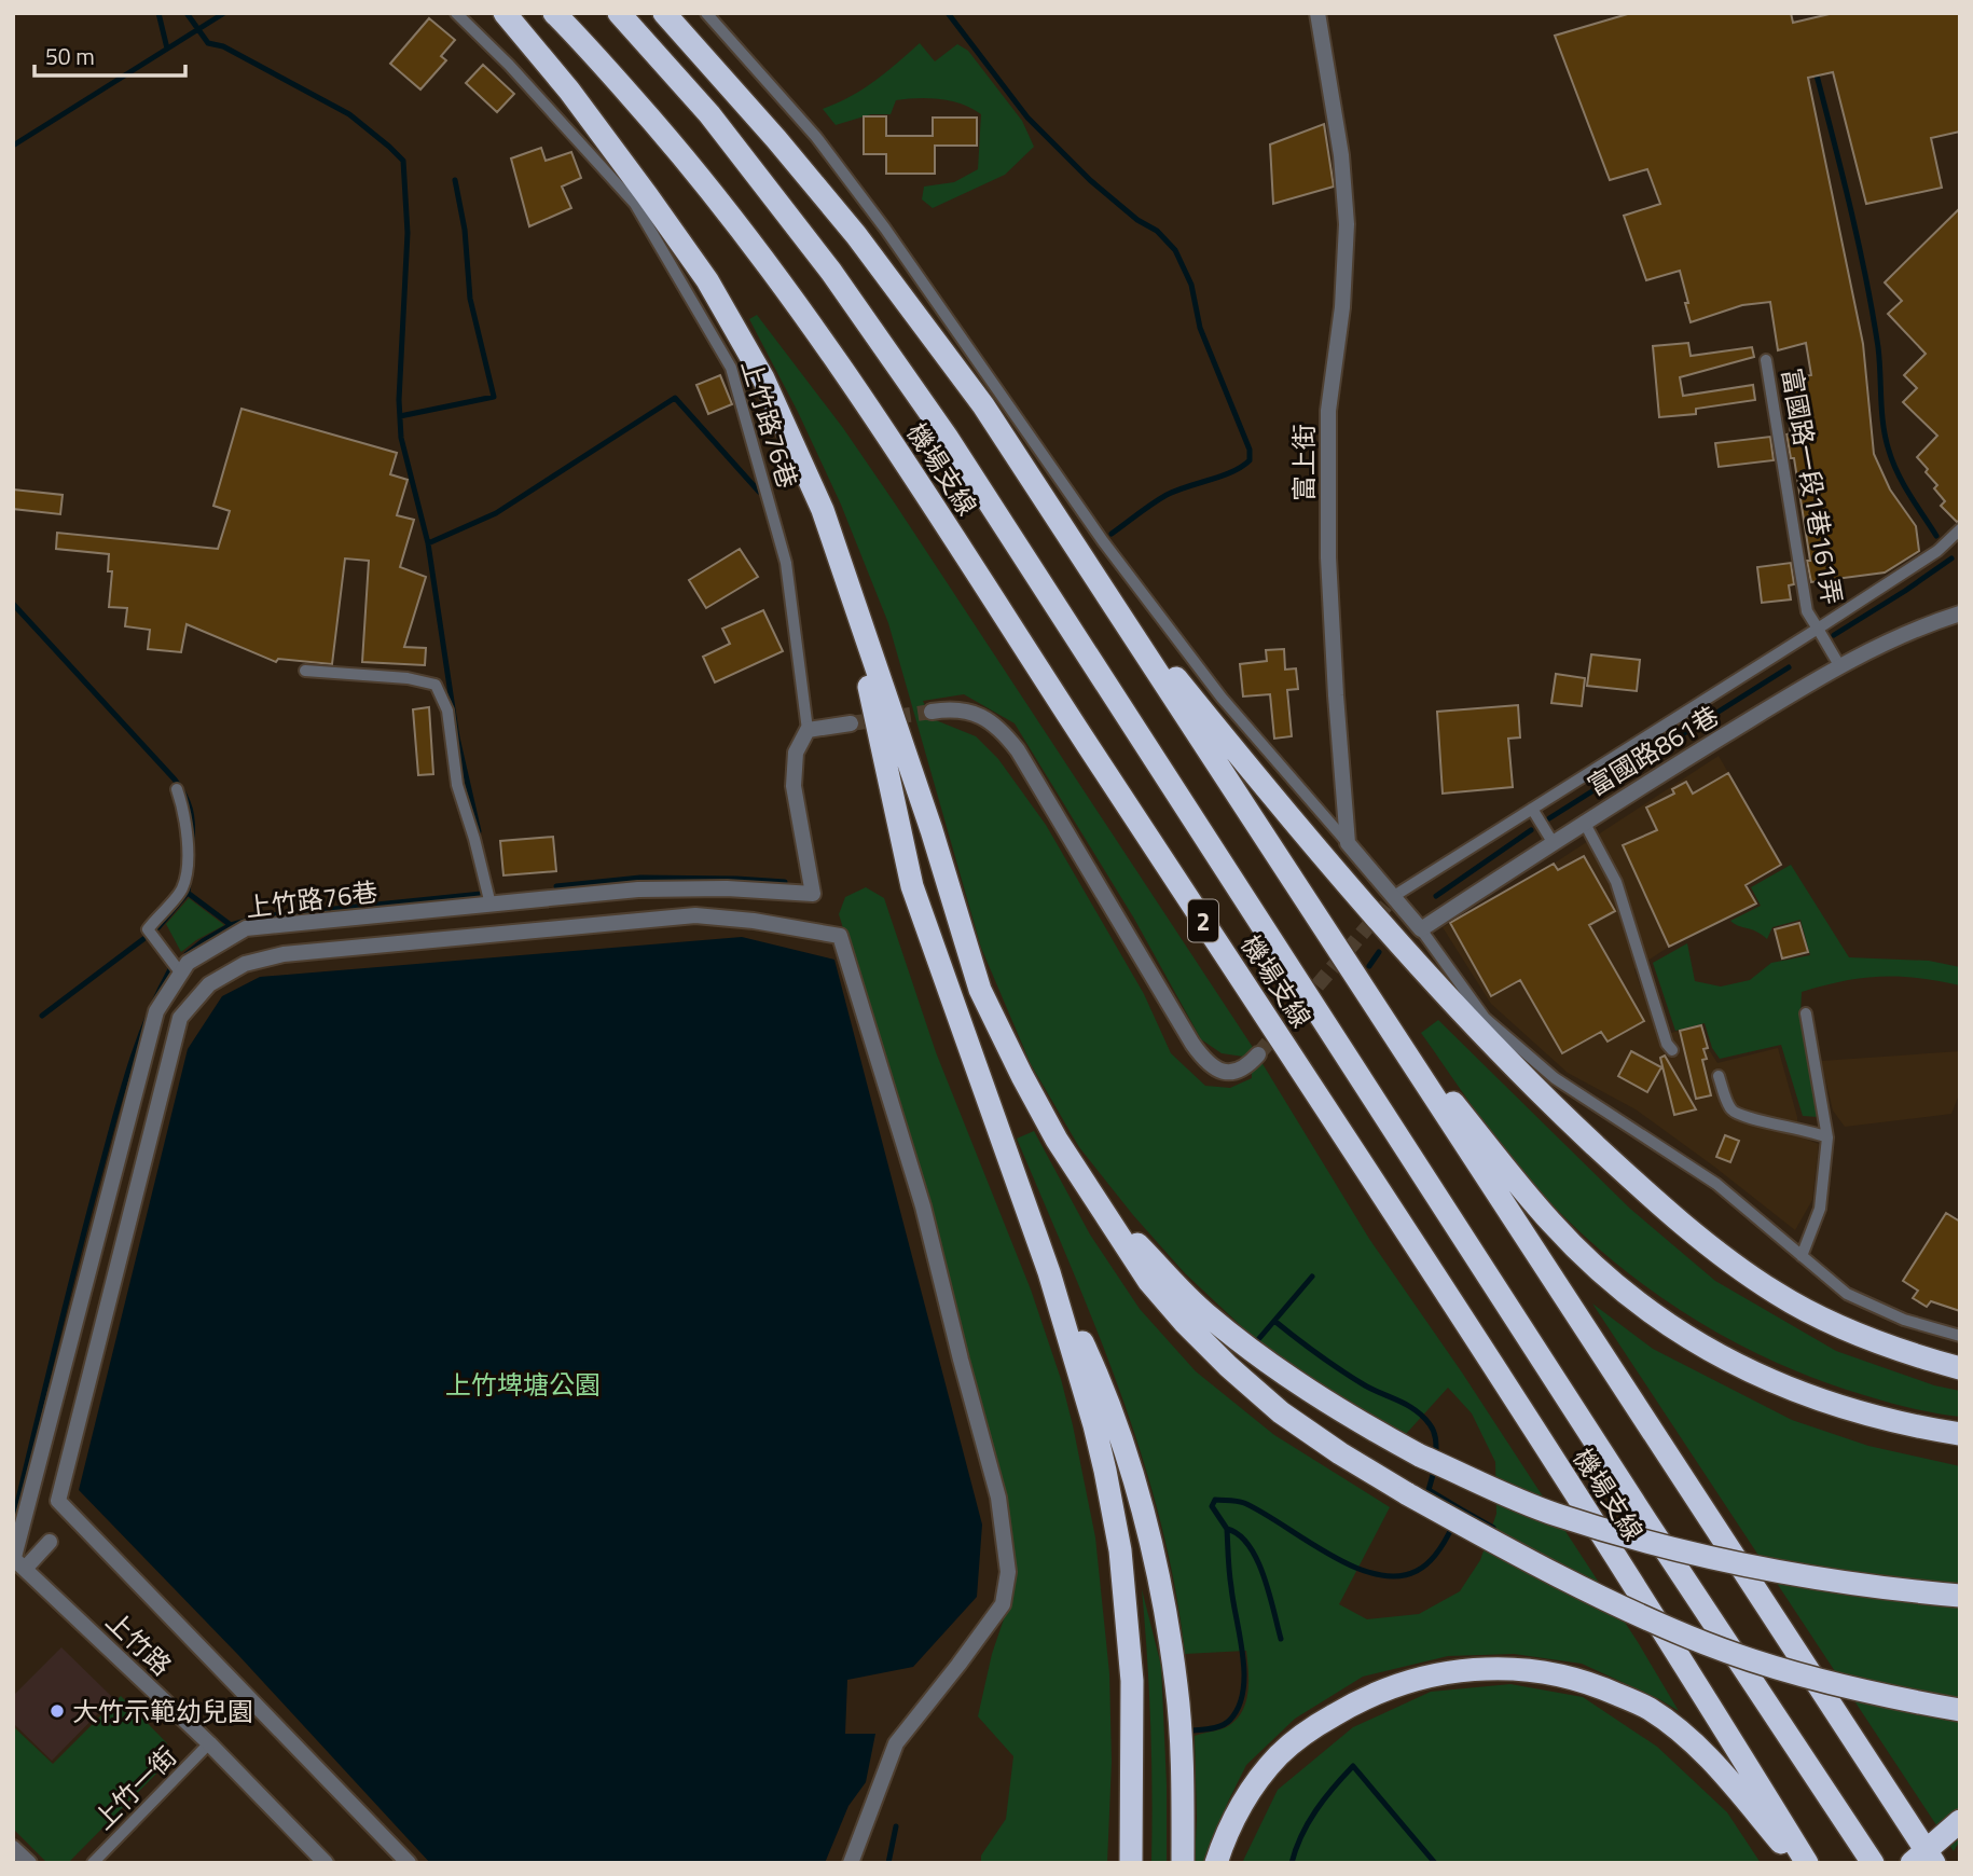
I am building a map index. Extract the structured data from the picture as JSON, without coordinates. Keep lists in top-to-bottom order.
{
  "streets": {
    "highway": ["機場支線", "2"],
    "street": [
      "上竹路76巷",
      "富上街",
      "富國路861巷",
      "上竹路"
    ],
    "lane": ["富國路一段1巷161弄", "上竹一街"]
  },
  "crossings": [
    ["上竹路76巷", "上竹路"],
    ["上竹路", "上竹一街"]
  ],
  "parks": ["上竹埤塘公園"],
  "places": ["大竹示範幼兒園"],
  "scale_bar": "50 m"
}
